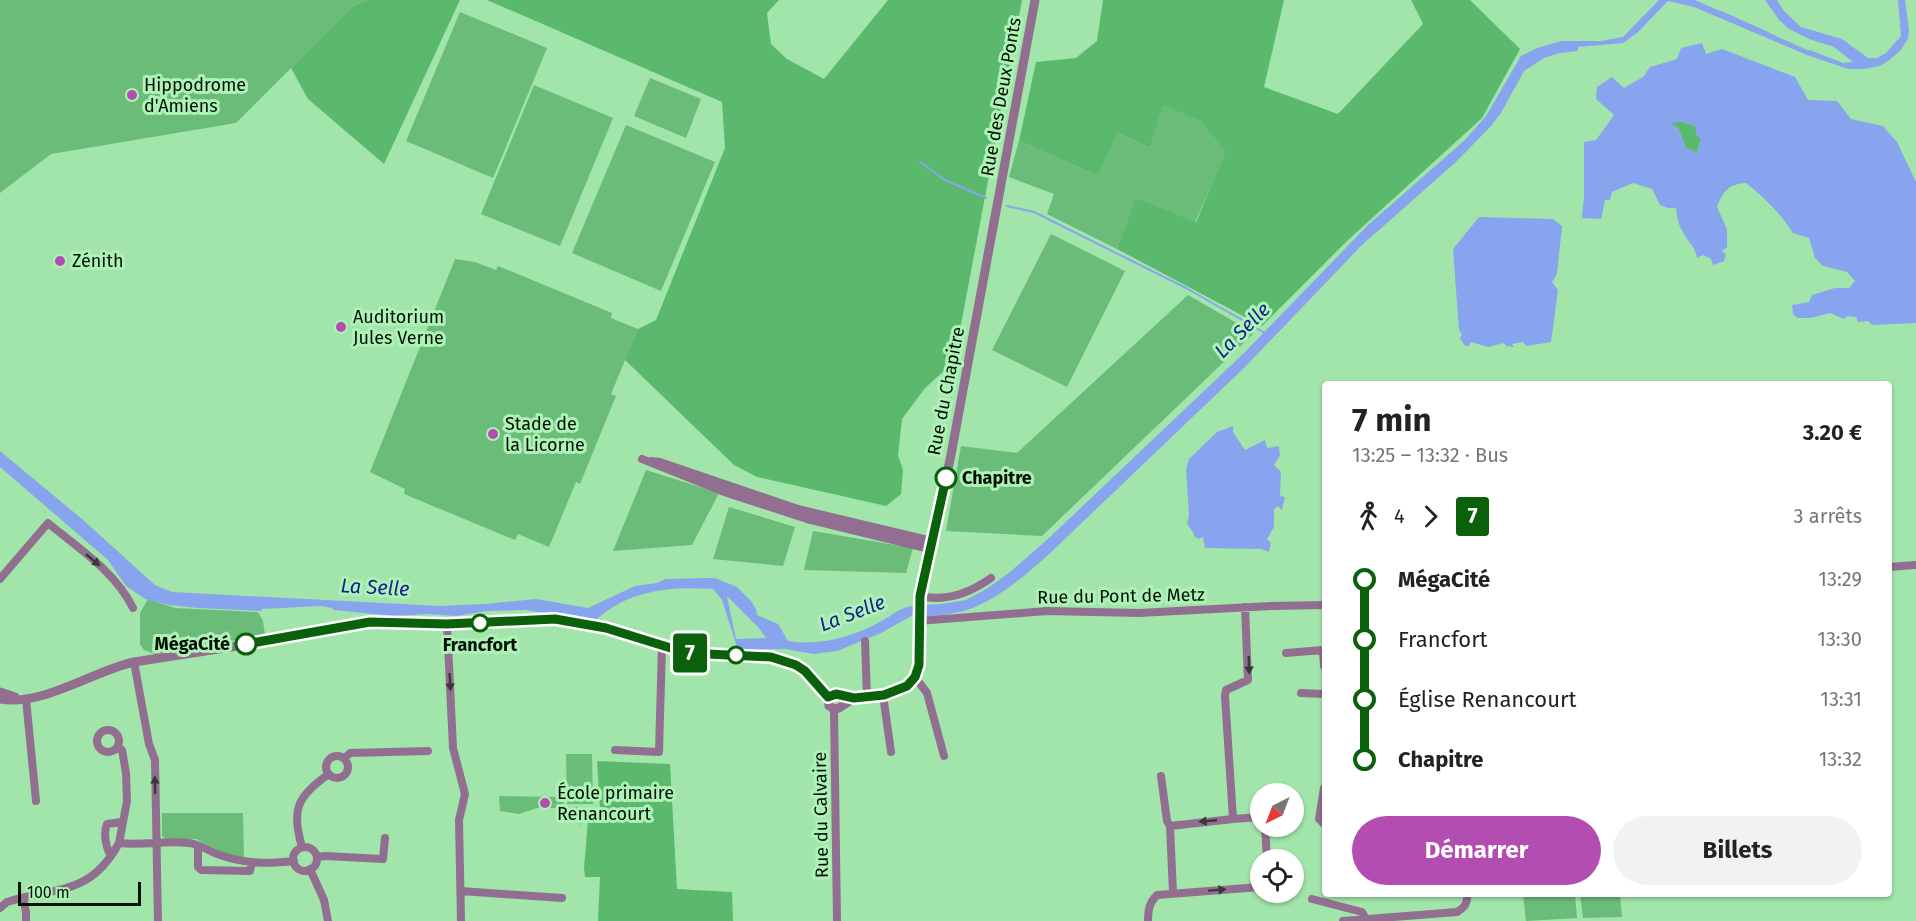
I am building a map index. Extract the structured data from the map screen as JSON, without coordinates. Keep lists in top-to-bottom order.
{
  "streets": {
    "street": [
      "Rue des Deux Ponts",
      "Rue du Chapitre",
      "Rue du Pont de Metz",
      "Rue du Calvaire"
    ]
  },
  "crossings": [
    ["Rue des Deux Ponts", "Rue du Chapitre"],
    ["Rue du Chapitre", "Rue du Pont de Metz"]
  ],
  "water": ["La Selle"],
  "places": [
    "Hippodrome d'Amiens",
    "Zénith",
    "Auditorium Jules Verne",
    "Stade de la Licorne",
    "Chapitre",
    "Francfort",
    "MégaCité",
    "École primaire Renancourt"
  ],
  "lines": ["bus line 7"],
  "scale_bar": "100 m",
  "north": "bottom left",
  "page": {
    "on_map": "7",
    "heading": ["7 min", "13:25 – 13:32 · Bus", "3.20 €"],
    "legs": ["4", "7", "3 arrêts"],
    "list": [
      {
        "name": "MégaCité",
        "value": "13:29"
      },
      {
        "name": "Francfort",
        "value": "13:30"
      },
      {
        "name": "Église Renancourt",
        "value": "13:31"
      },
      {
        "name": "Chapitre",
        "value": "13:32"
      }
    ],
    "buttons": ["Démarrer", "Billets"],
    "scale": "100 m"
  }
}
